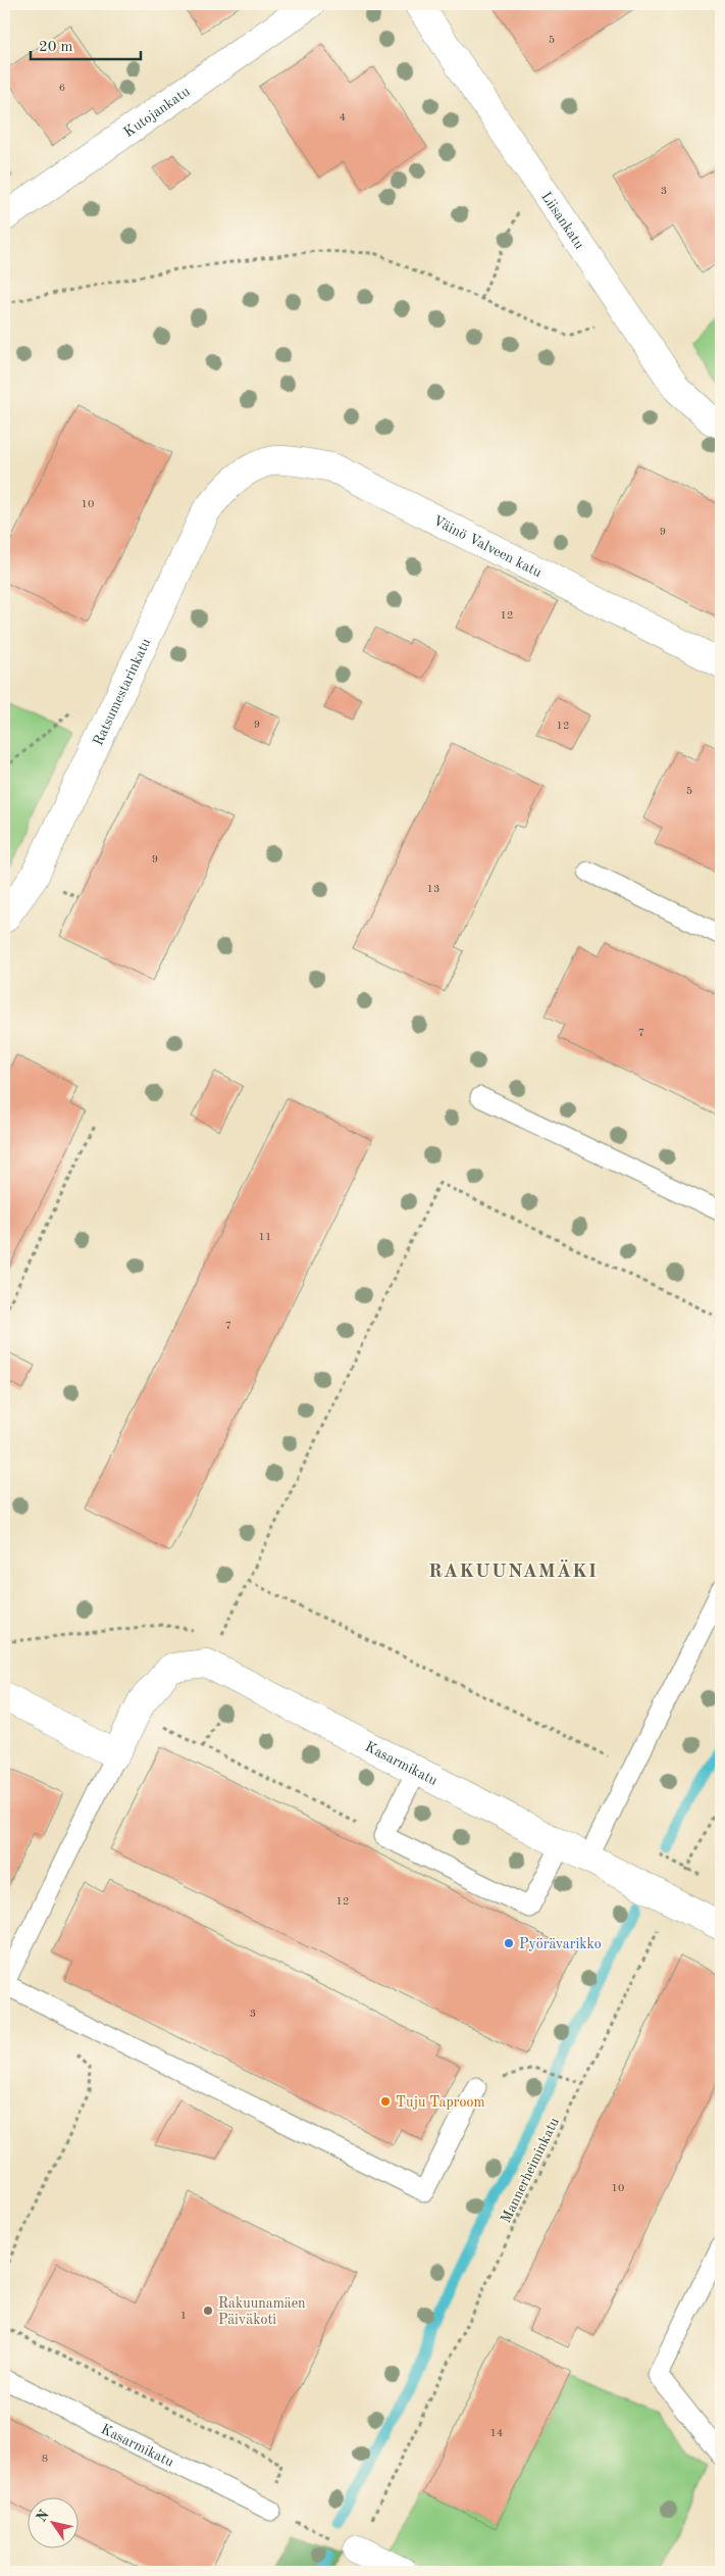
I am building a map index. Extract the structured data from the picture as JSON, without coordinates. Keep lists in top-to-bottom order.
{
  "streets": {
    "street": [
      "Kutojankatu",
      "Liisankatu",
      "Väinö Valveen katu",
      "Ratsumestarinkatu",
      "Kasarmikatu"
    ],
    "path": ["Mannerheiminkatu"]
  },
  "crossings": [
    ["Väinö Valveen katu", "Ratsumestarinkatu"],
    ["Kasarmikatu", "Mannerheiminkatu"]
  ],
  "districts": ["RAKUUNAMÄKI"],
  "places": ["Pyörävarikko", "Tuju Taproom", "Rakuunamäen Päiväkoti"],
  "house_numbers": [
    "5",
    "6",
    "4",
    "3",
    "10",
    "9",
    "12",
    "9",
    "12",
    "5",
    "9",
    "13",
    "7",
    "11",
    "7",
    "12",
    "3",
    "10",
    "1",
    "14",
    "8"
  ],
  "scale_bar": "20 m",
  "north": "top left"
}
